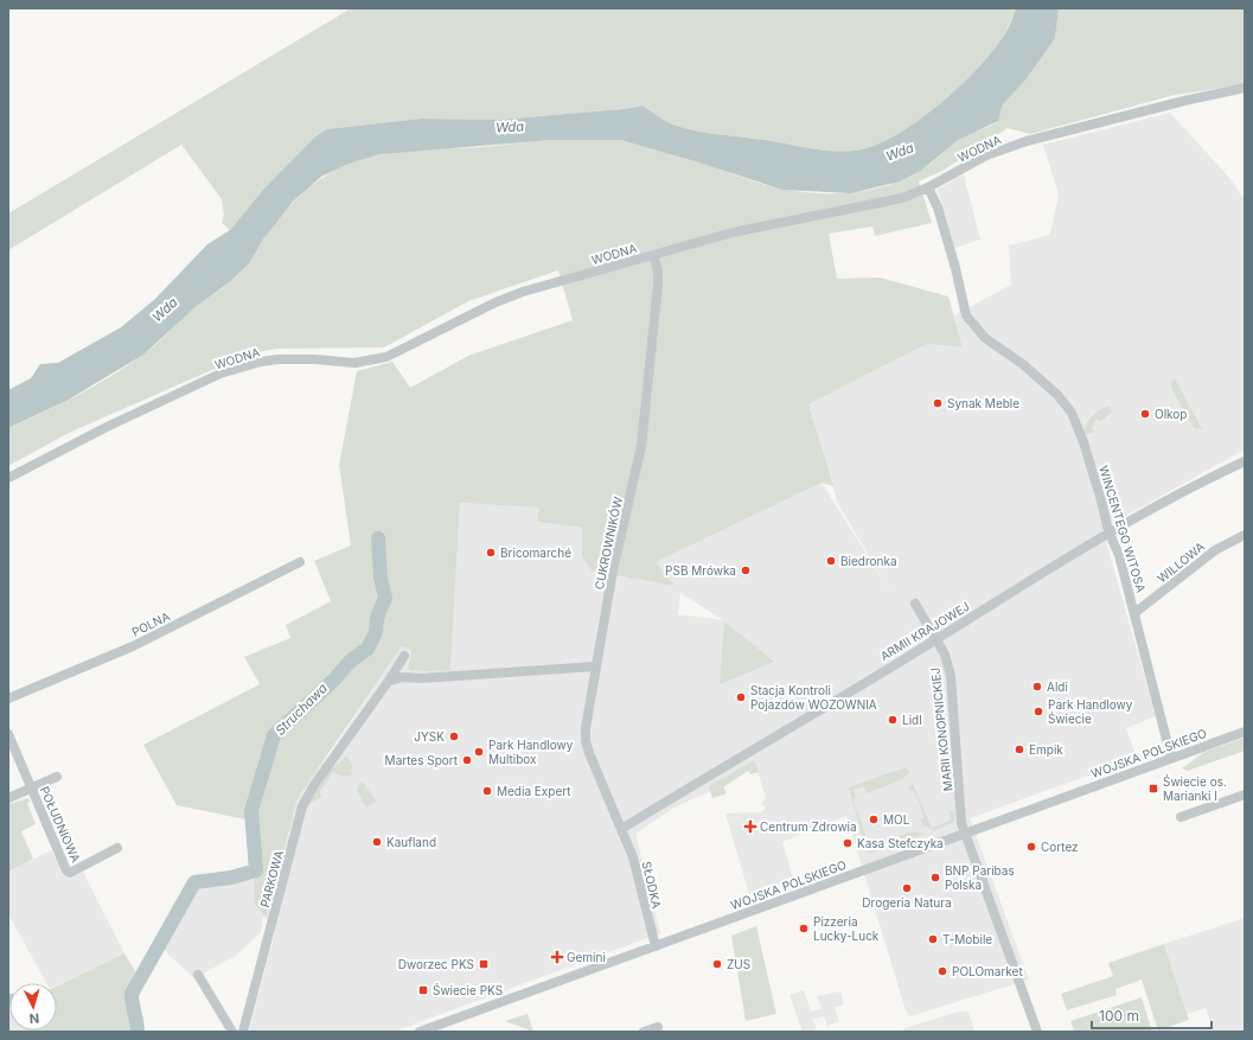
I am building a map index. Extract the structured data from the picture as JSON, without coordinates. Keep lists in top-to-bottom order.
{
  "streets": {
    "street": [
      "WODNA",
      "WINCENTEGO WITOSA",
      "CUKROWNIKÓW",
      "WILLOWA",
      "POLNA",
      "ARMII KRAJOWEJ",
      "MARII KONOPNICKIEJ",
      "WOJSKA POLSKIEGO",
      "POŁUDNIOWA",
      "PARKOWA",
      "SŁODKA"
    ]
  },
  "crossings": [
    ["WODNA", "WINCENTEGO WITOSA"],
    ["WODNA", "CUKROWNIKÓW"],
    ["WINCENTEGO WITOSA", "WILLOWA"],
    ["WINCENTEGO WITOSA", "ARMII KRAJOWEJ"],
    ["WINCENTEGO WITOSA", "WOJSKA POLSKIEGO"],
    ["CUKROWNIKÓW", "ARMII KRAJOWEJ"],
    ["CUKROWNIKÓW", "SŁODKA"],
    ["ARMII KRAJOWEJ", "MARII KONOPNICKIEJ"],
    ["ARMII KRAJOWEJ", "SŁODKA"],
    ["MARII KONOPNICKIEJ", "WOJSKA POLSKIEGO"],
    ["WOJSKA POLSKIEGO", "SŁODKA"]
  ],
  "water": ["Wda", "Struchawa"],
  "places": {
    "other": [
      "Synak Meble",
      "Olkop",
      "Bricomarché",
      "Biedronka",
      "PSB Mrówka",
      "Aldi",
      "Stacja Kontroli Pojazdów WOZOWNIA",
      "Park Handlowy Świecie",
      "Lidl",
      "JYSK",
      "Empik",
      "Park Handlowy Multibox",
      "Martes Sport",
      "Media Expert",
      "MOL",
      "Kaufland",
      "Kasa Stefczyka",
      "Cortez",
      "BNP Paribas Polska",
      "Drogeria Natura",
      "Pizzeria Lucky-Luck",
      "T-Mobile",
      "ZUS",
      "POLOmarket"
    ],
    "transit": ["Świecie os. Marianki I", "Dworzec PKS", "Świecie PKS"],
    "health": ["Centrum Zdrowia", "Gemini"]
  },
  "scale_bar": "100 m",
  "north": "bottom"
}
